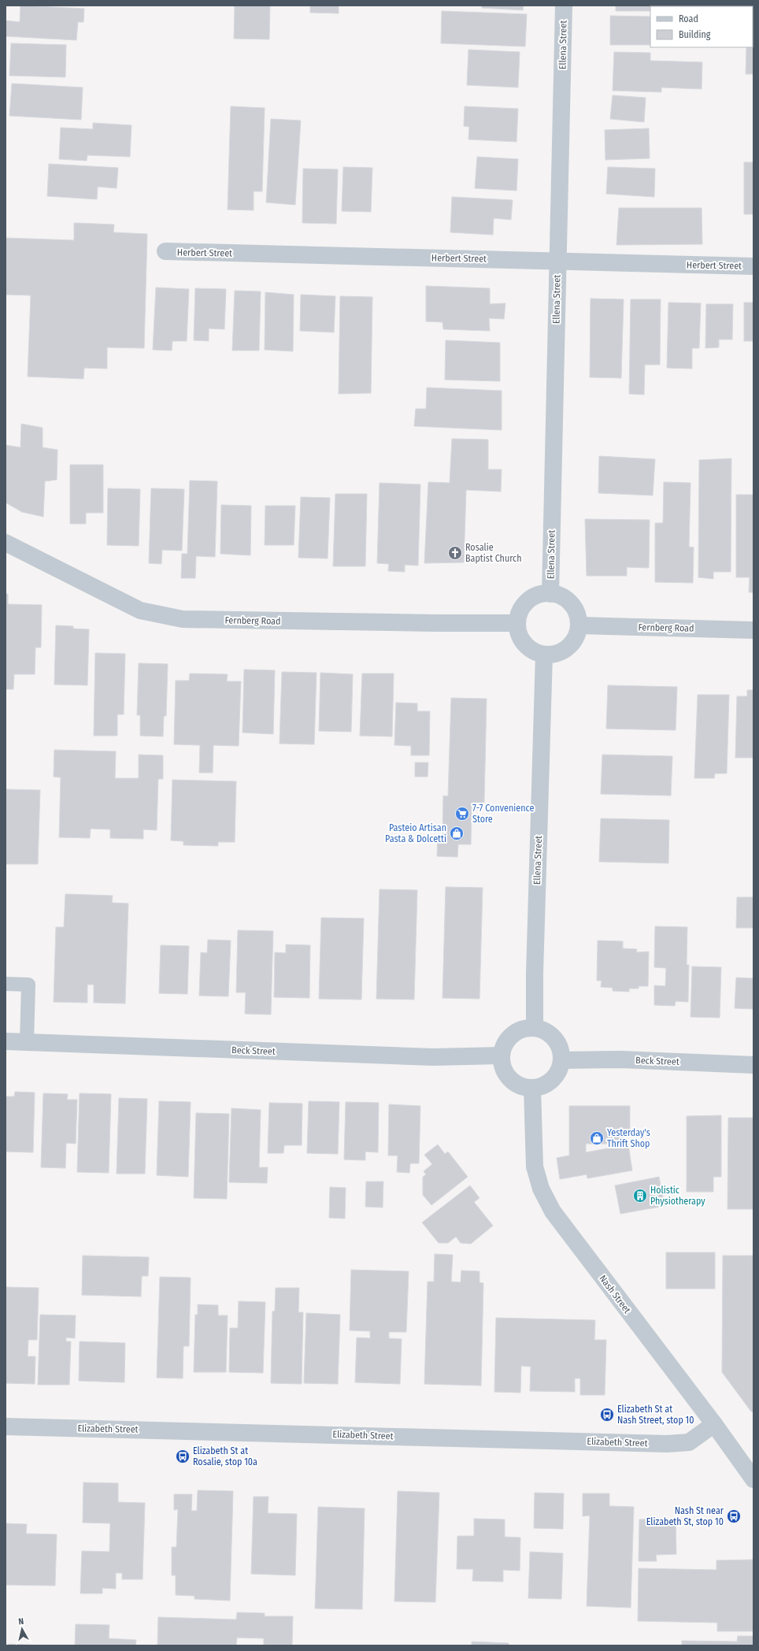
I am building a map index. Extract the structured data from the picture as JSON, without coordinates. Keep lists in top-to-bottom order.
{
  "streets": {
    "street": [
      "Ellena Street",
      "Herbert Street",
      "Fernberg Road",
      "Beck Street",
      "Nash Street",
      "Elizabeth Street"
    ]
  },
  "crossings": [
    ["Ellena Street", "Herbert Street"],
    ["Ellena Street", "Fernberg Road"],
    ["Ellena Street", "Beck Street"],
    ["Ellena Street", "Nash Street"],
    ["Beck Street", "Nash Street"],
    ["Nash Street", "Elizabeth Street"]
  ],
  "places": {
    "church": ["Rosalie Baptist Church"],
    "supermarket": ["7-7 Convenience Store"],
    "shop": ["Pasteio Artisan Pasta & Dolcetti", "Yesterday's Thrift Shop"],
    "building": ["Holistic Physiotherapy"],
    "bus stop": ["Elizabeth St at Nash Street, stop 10", "Elizabeth St at Rosalie, stop 10a", "Nash St near Elizabeth St, stop 10"]
  },
  "legend": ["Road", "Building"],
  "north": "top"
}
